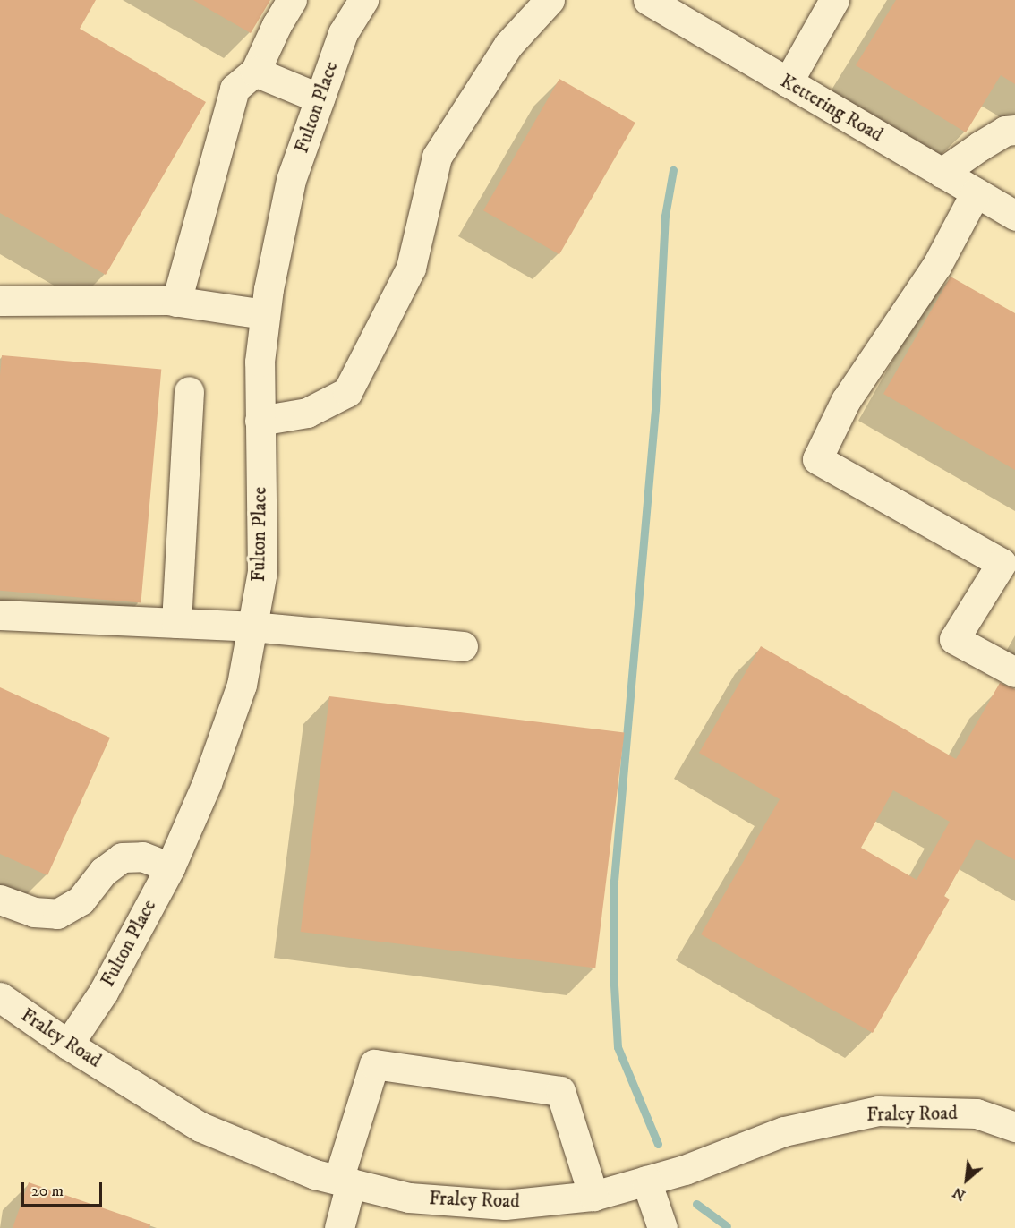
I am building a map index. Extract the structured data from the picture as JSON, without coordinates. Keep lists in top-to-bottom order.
{
  "streets": {
    "street": ["Fulton Place", "Kettering Road", "Fraley Road"]
  },
  "crossings": [
    ["Fulton Place", "Fraley Road"]
  ],
  "scale_bar": "20 m",
  "north": "bottom left"
}
